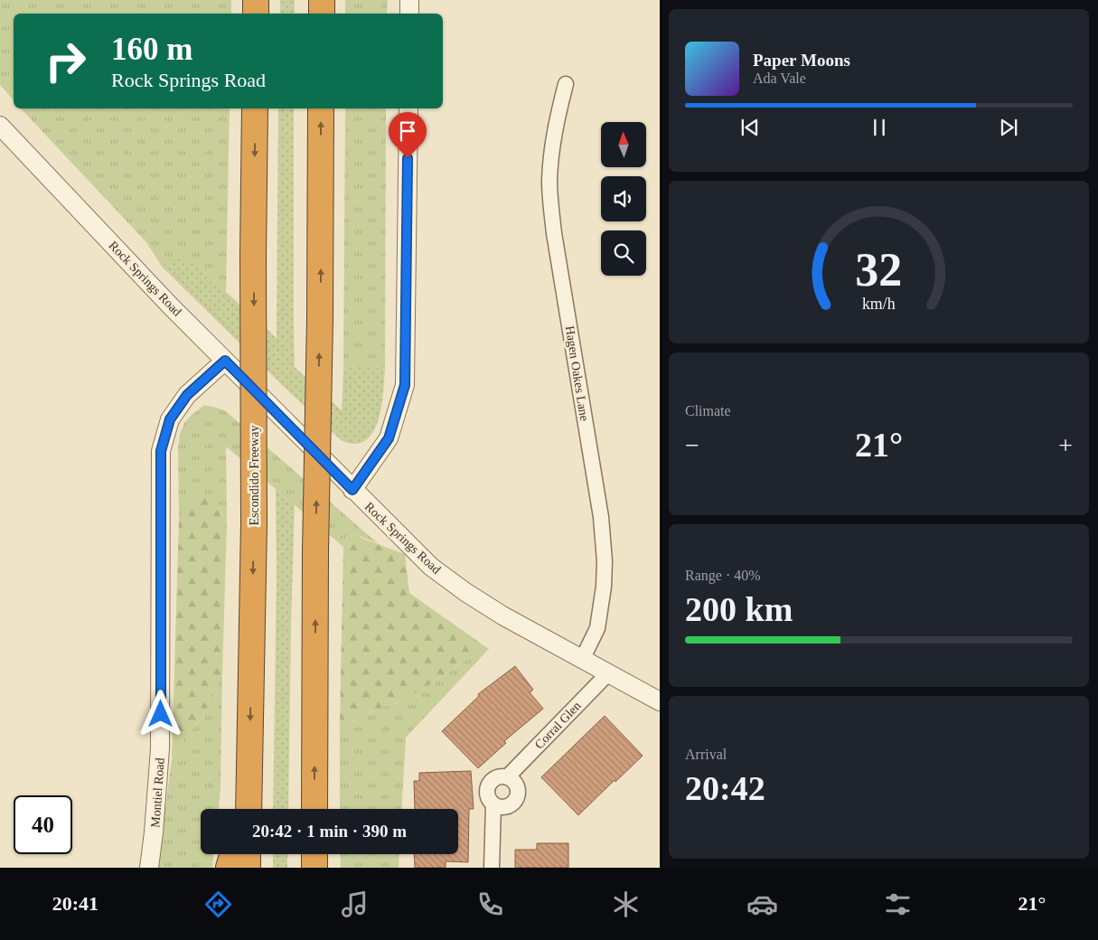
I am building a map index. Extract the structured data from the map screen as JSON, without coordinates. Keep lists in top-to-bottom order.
{
  "streets": {
    "highway": ["Escondido Freeway"],
    "street": [
      "Rock Springs Road",
      "Hagen Oakes Lane",
      "Corral Glen",
      "Montiel Road"
    ]
  },
  "crossings": [
    ["Rock Springs Road", "Hagen Oakes Lane"],
    ["Rock Springs Road", "Corral Glen"],
    ["Rock Springs Road", "Montiel Road"]
  ],
  "north": "top",
  "page": {
    "turn": ["160 m", "Rock Springs Road"],
    "song": ["Paper Moons", "Ada Vale"],
    "tile": [
      "Climate",
      ["Range · 40%", "200 km"],
      ["Arrival", "20:42"]
    ],
    "heat": ["−", "21°", "+"],
    "limit": "40",
    "trip": "20:42 · 1 min · 390 m",
    "tabs": ["20:41", "21°"],
    "gauge": ["32", "km/h"]
  }
}
